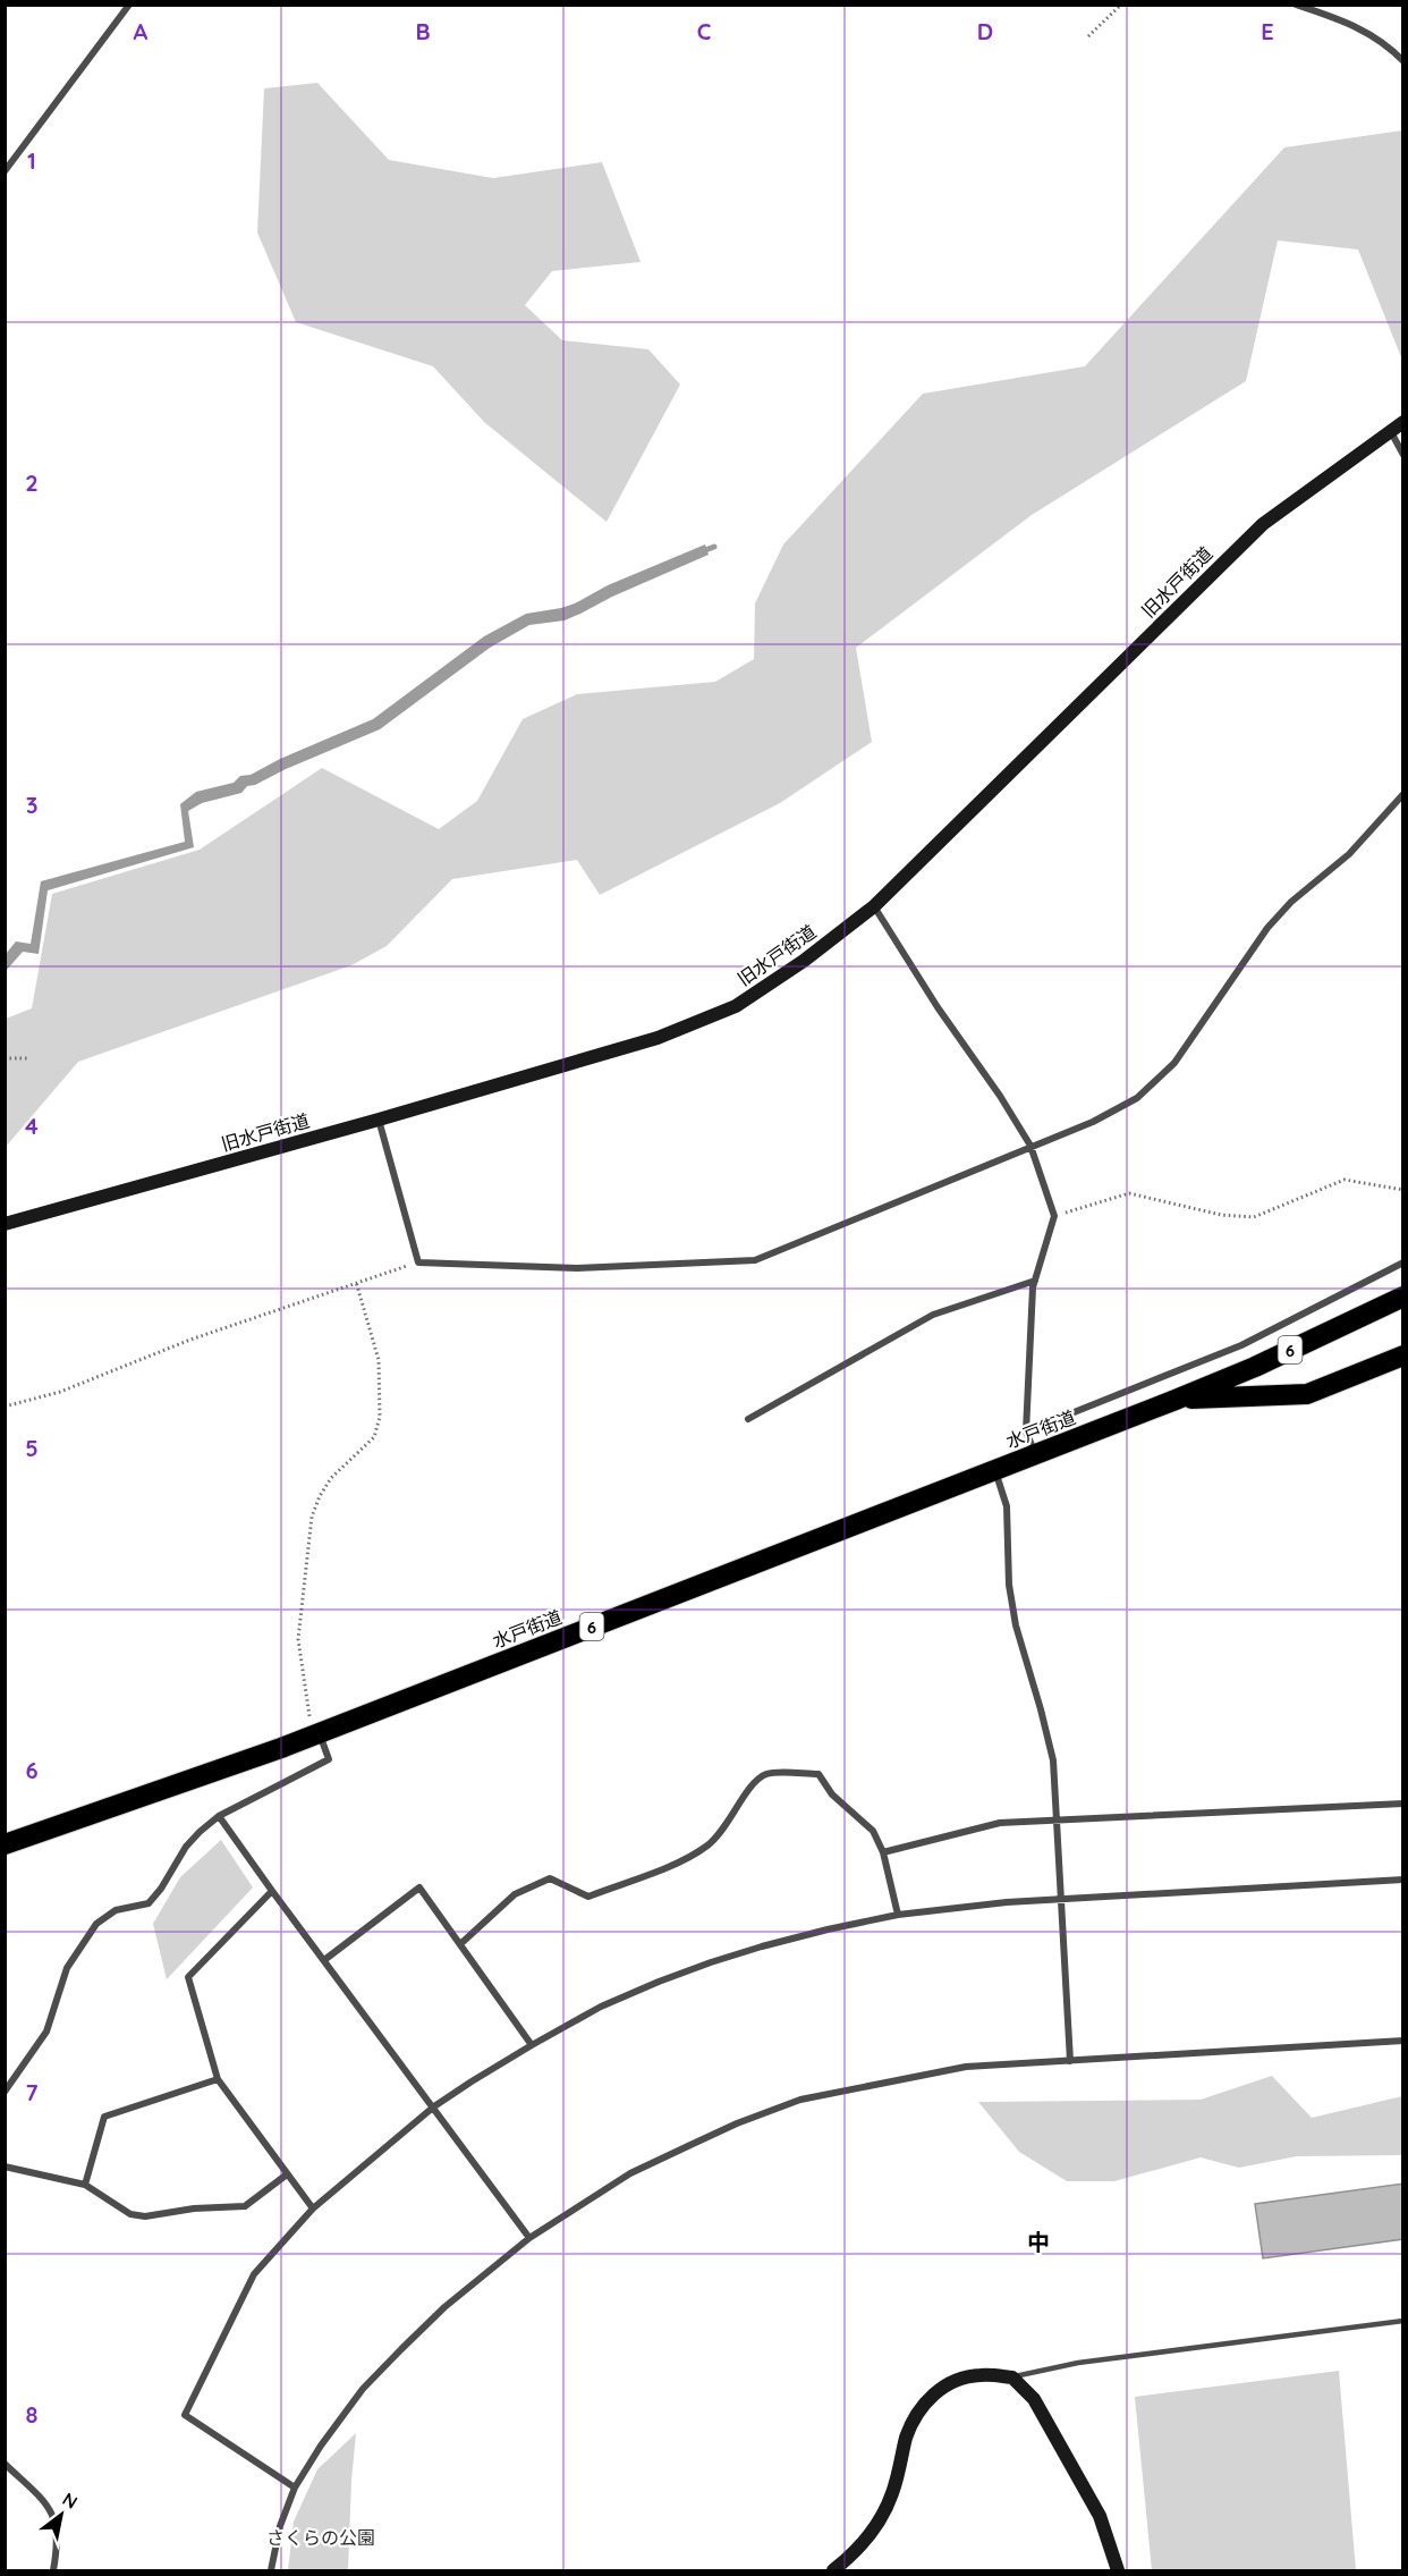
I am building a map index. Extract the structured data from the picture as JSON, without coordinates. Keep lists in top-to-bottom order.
{
  "streets": {
    "highway": ["6", "水戸街道"],
    "street": ["旧水戸街道"]
  },
  "crossings": [
    ["6", "水戸街道"]
  ],
  "districts": ["中"],
  "parks": ["さくらの公園"],
  "north": "top right",
  "grid": {
    "columns": [
      "A",
      "B",
      "C",
      "D",
      "E"
    ],
    "rows": [
      "1",
      "2",
      "3",
      "4",
      "5",
      "6",
      "7",
      "8"
    ]
  }
}
